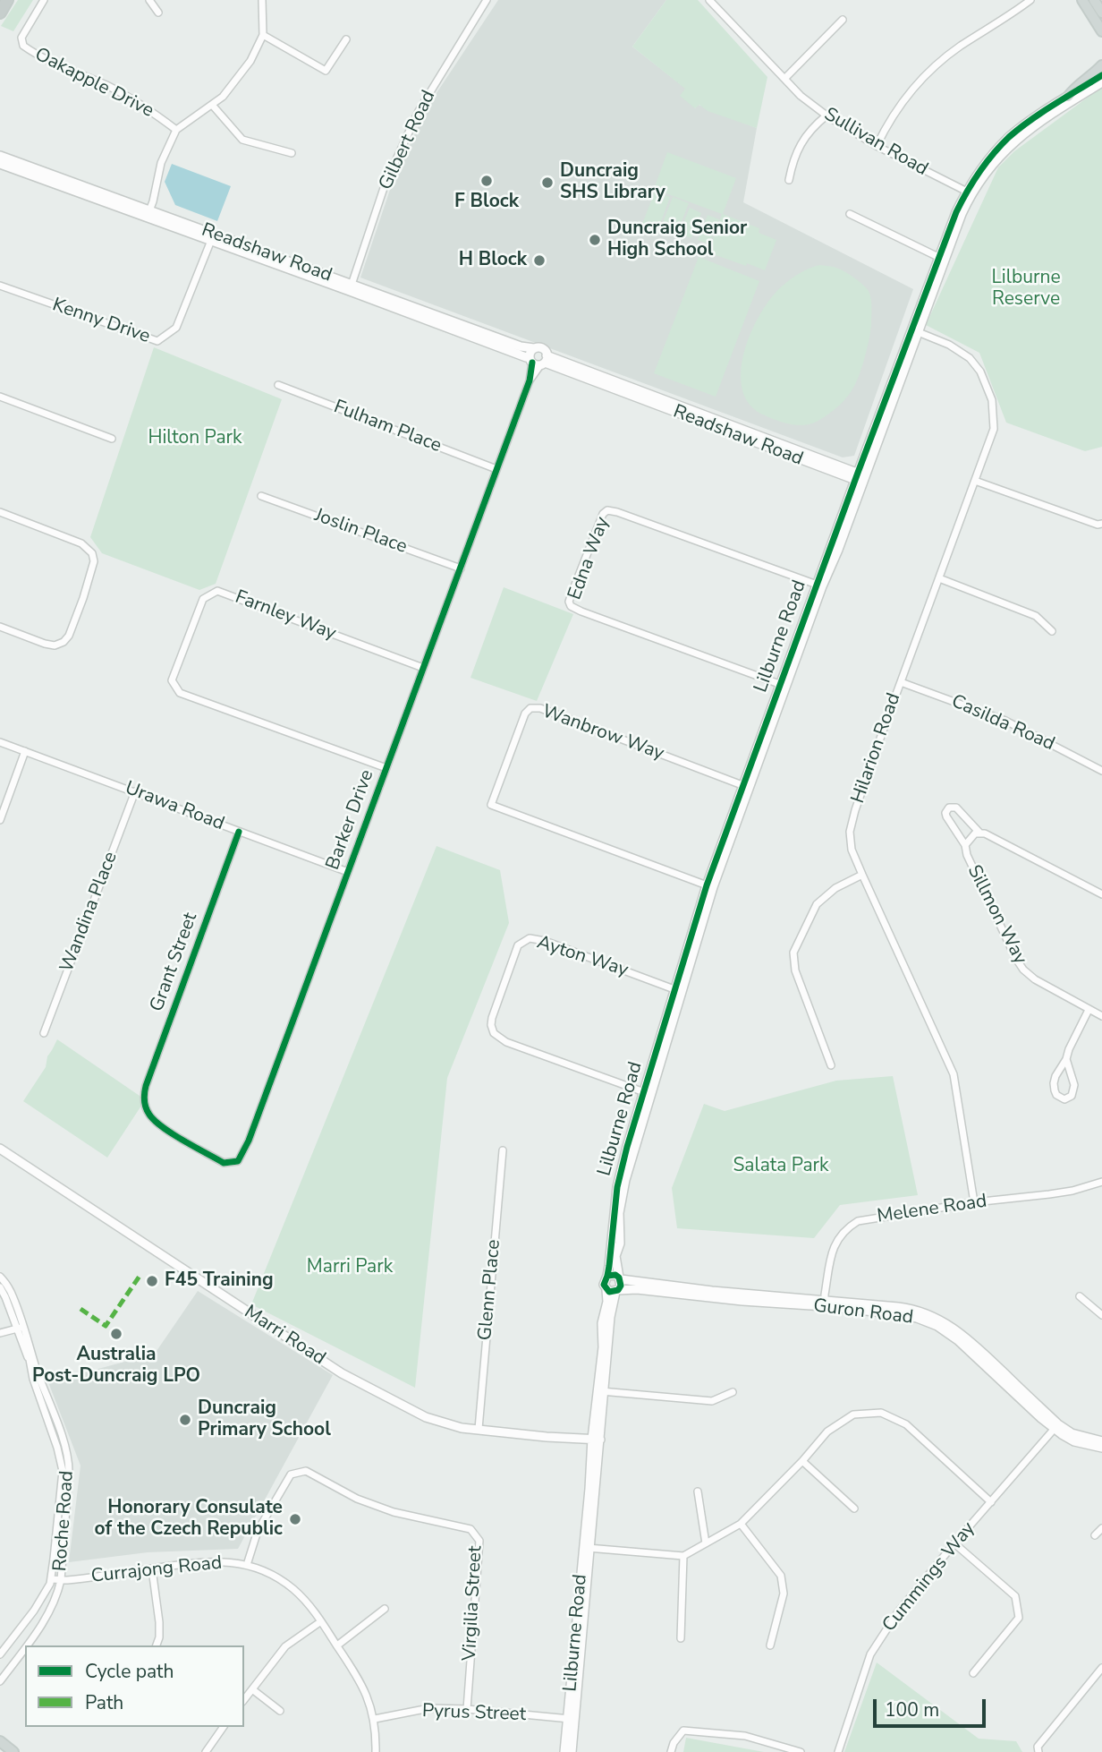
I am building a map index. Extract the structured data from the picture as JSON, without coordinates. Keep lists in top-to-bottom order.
{
  "streets": {
    "street": [
      "Oakapple Drive",
      "Gilbert Road",
      "Sullivan Road",
      "Readshaw Road",
      "Kenny Drive",
      "Fulham Place",
      "Joslin Place",
      "Edna Way",
      "Farnley Way",
      "Lilburne Road",
      "Casilda Road",
      "Wanbrow Way",
      "Hilarion Road",
      "Urawa Road",
      "Barker Drive",
      "Wandina Place",
      "Sillmon Way",
      "Ayton Way",
      "Grant Street",
      "Melene Road",
      "Glenn Place",
      "Guron Road",
      "Marri Road",
      "Roche Road",
      "Currajong Road",
      "Cummings Way",
      "Virgilia Street",
      "Pyrus Street"
    ]
  },
  "crossings": [
    ["Gilbert Road", "Readshaw Road"],
    ["Sullivan Road", "Lilburne Road"],
    ["Readshaw Road", "Kenny Drive"],
    ["Readshaw Road", "Lilburne Road"],
    ["Readshaw Road", "Barker Drive"],
    ["Fulham Place", "Barker Drive"],
    ["Joslin Place", "Barker Drive"],
    ["Edna Way", "Lilburne Road"],
    ["Farnley Way", "Barker Drive"],
    ["Lilburne Road", "Wanbrow Way"],
    ["Lilburne Road", "Hilarion Road"],
    ["Lilburne Road", "Ayton Way"],
    ["Lilburne Road", "Guron Road"],
    ["Lilburne Road", "Marri Road"],
    ["Lilburne Road", "Pyrus Street"],
    ["Casilda Road", "Hilarion Road"],
    ["Hilarion Road", "Melene Road"],
    ["Urawa Road", "Barker Drive"],
    ["Urawa Road", "Wandina Place"],
    ["Urawa Road", "Grant Street"],
    ["Barker Drive", "Grant Street"],
    ["Melene Road", "Guron Road"],
    ["Glenn Place", "Marri Road"],
    ["Guron Road", "Cummings Way"],
    ["Roche Road", "Currajong Road"],
    ["Currajong Road", "Virgilia Street"],
    ["Currajong Road", "Pyrus Street"],
    ["Virgilia Street", "Pyrus Street"]
  ],
  "parks": [
    "Lilburne Reserve",
    "Hilton Park",
    "Salata Park",
    "Marri Park"
  ],
  "places": [
    "F Block",
    "Duncraig SHS Library",
    "Duncraig Senior High School",
    "H Block",
    "F45 Training",
    "Australia Post-Duncraig LPO",
    "Duncraig Primary School",
    "Honorary Consulate of the Czech Republic"
  ],
  "legend": ["Cycle path", "Path"],
  "scale_bar": "100 m"
}
